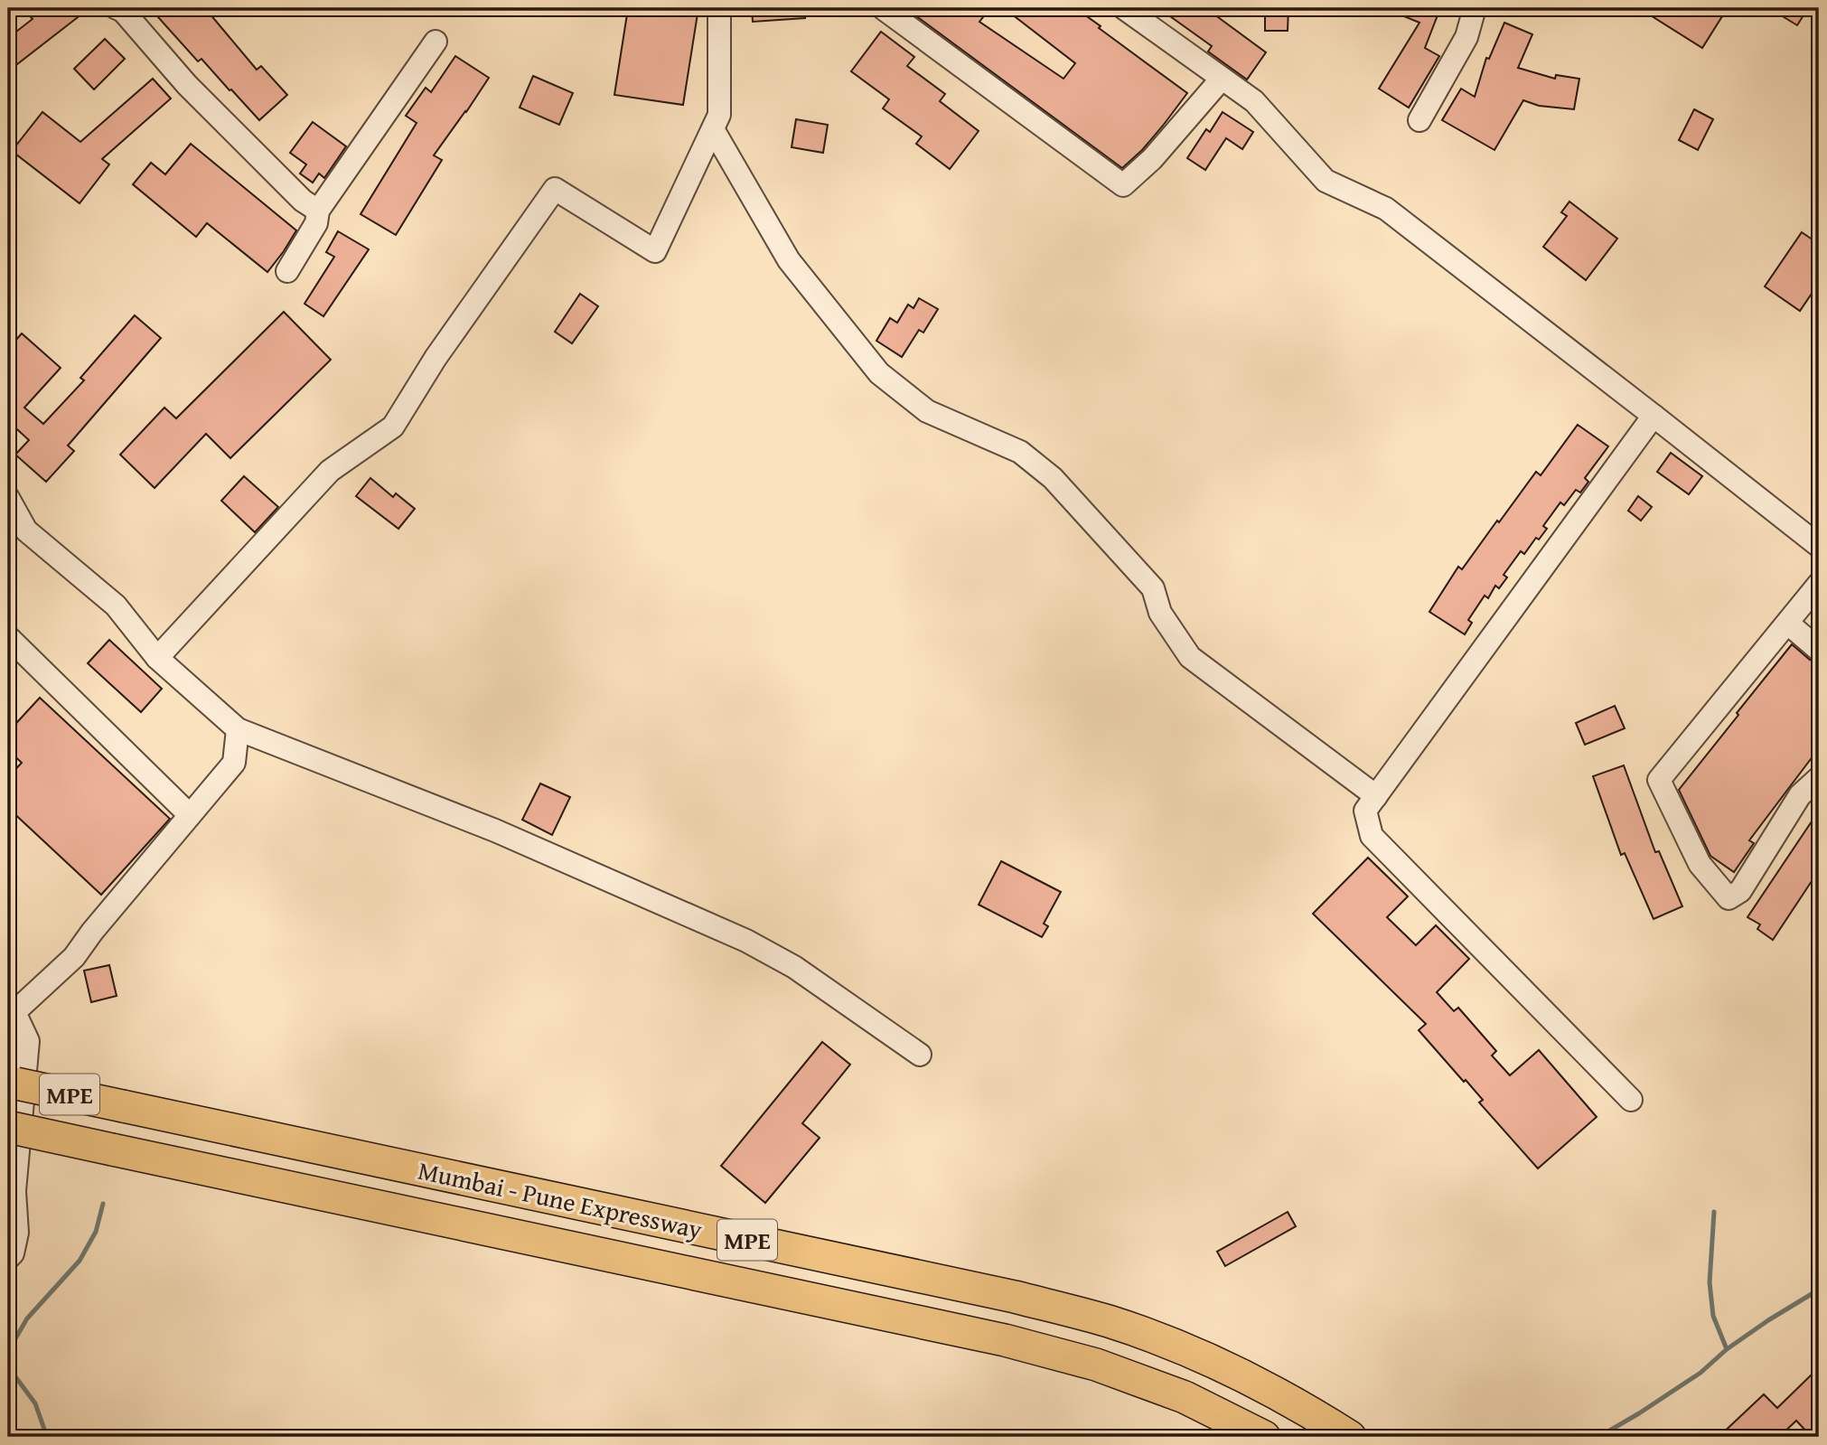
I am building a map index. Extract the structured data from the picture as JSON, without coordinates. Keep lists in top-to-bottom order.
{
  "streets": {
    "highway": ["MPE", "Mumbai - Pune Expressway"]
  }
}
